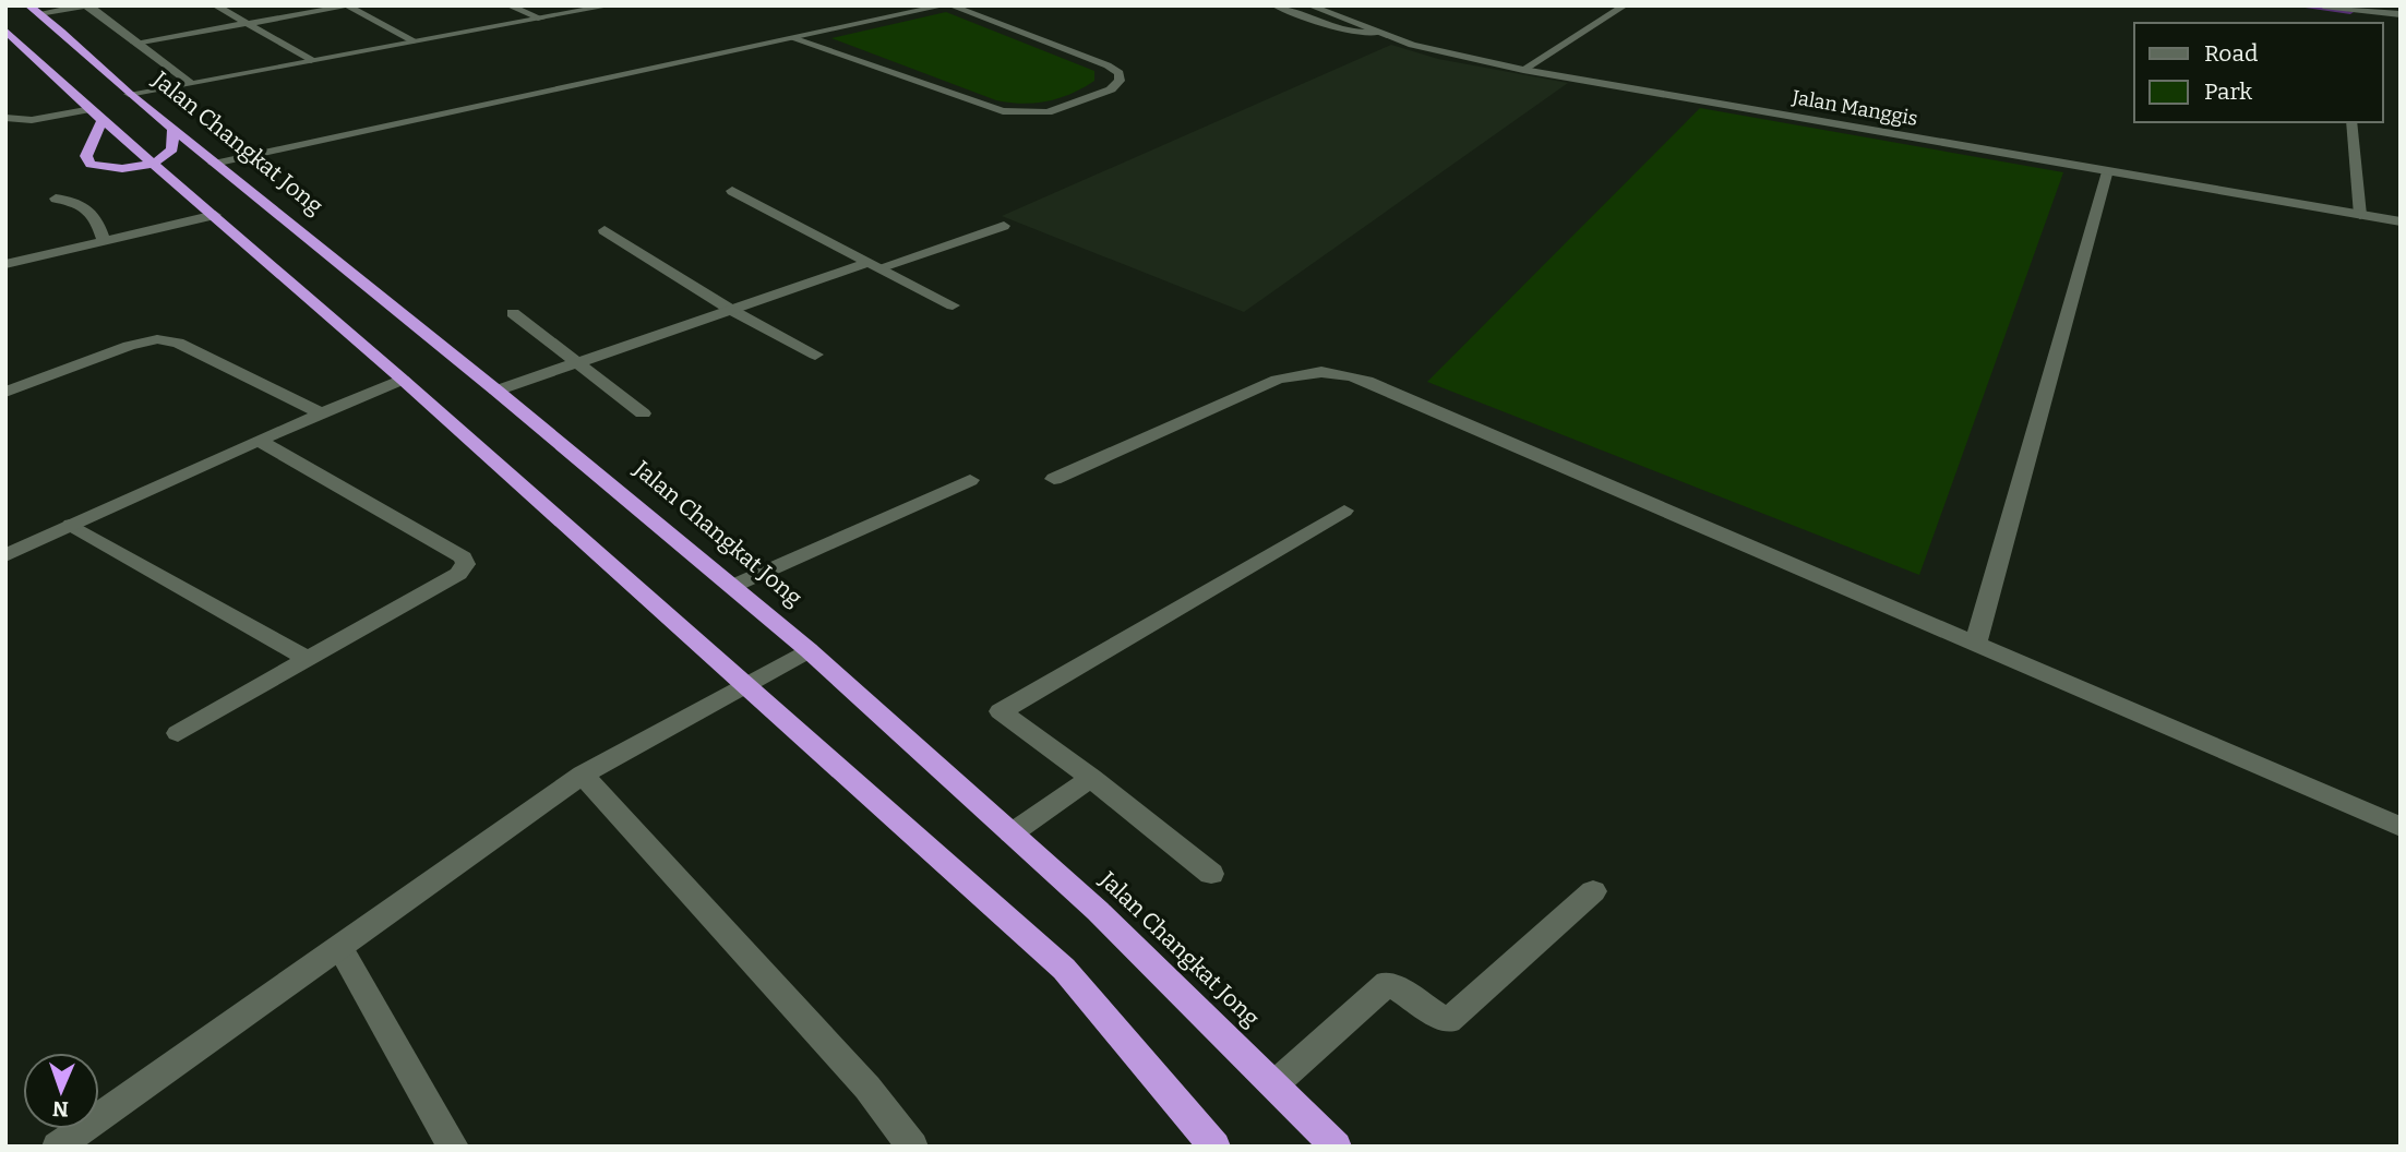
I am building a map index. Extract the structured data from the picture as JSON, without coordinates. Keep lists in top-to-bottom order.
{
  "streets": {
    "highway": ["Jalan Changkat Jong"],
    "street": ["Jalan Manggis"]
  },
  "legend": ["Road", "Park"],
  "north": "bottom"
}
